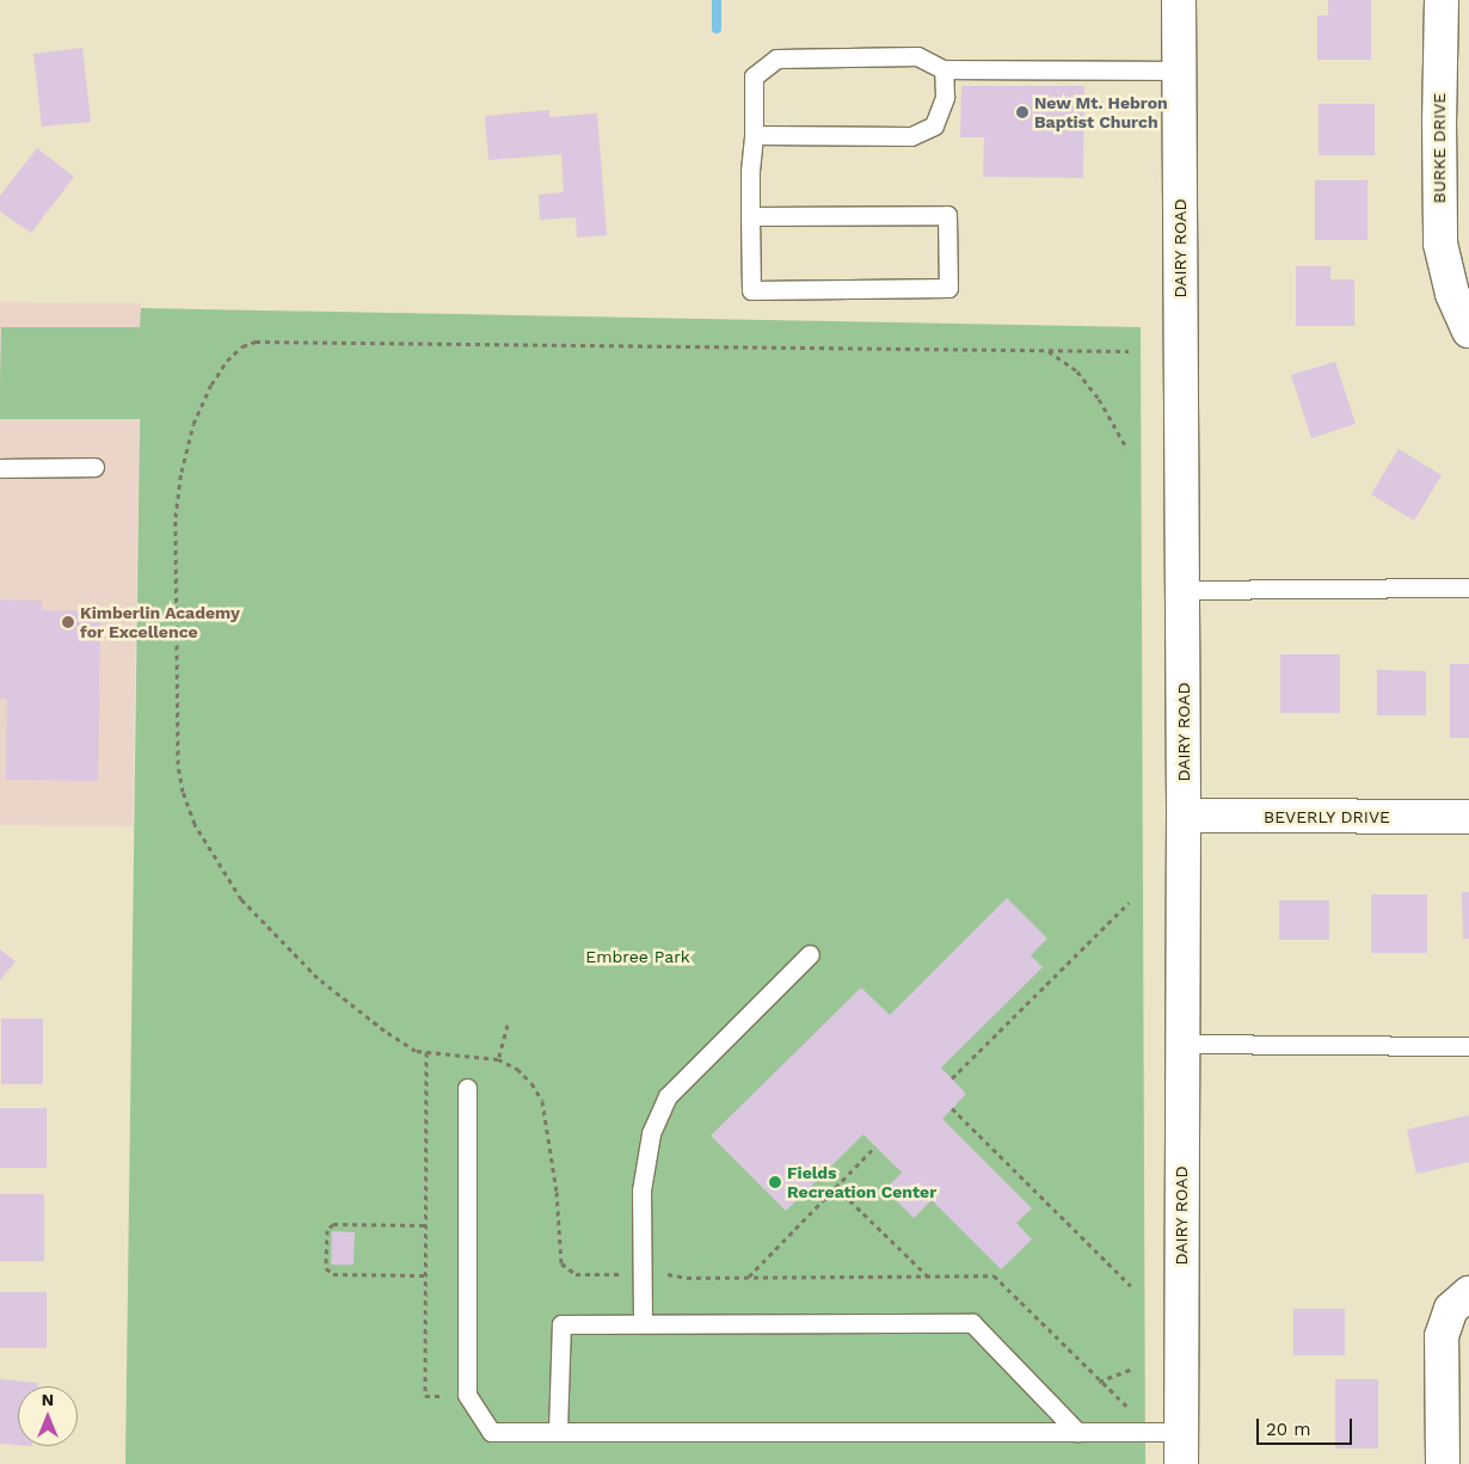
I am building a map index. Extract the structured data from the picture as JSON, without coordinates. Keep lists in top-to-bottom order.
{
  "streets": {
    "street": ["BURKE DRIVE", "DAIRY ROAD", "BEVERLY DRIVE"]
  },
  "crossings": [
    ["DAIRY ROAD", "BEVERLY DRIVE"]
  ],
  "parks": ["Embree Park"],
  "places": ["New Mt. Hebron Baptist Church", "Kimberlin Academy for Excellence", "Fields Recreation Center"],
  "scale_bar": "20 m",
  "north": "top"
}
